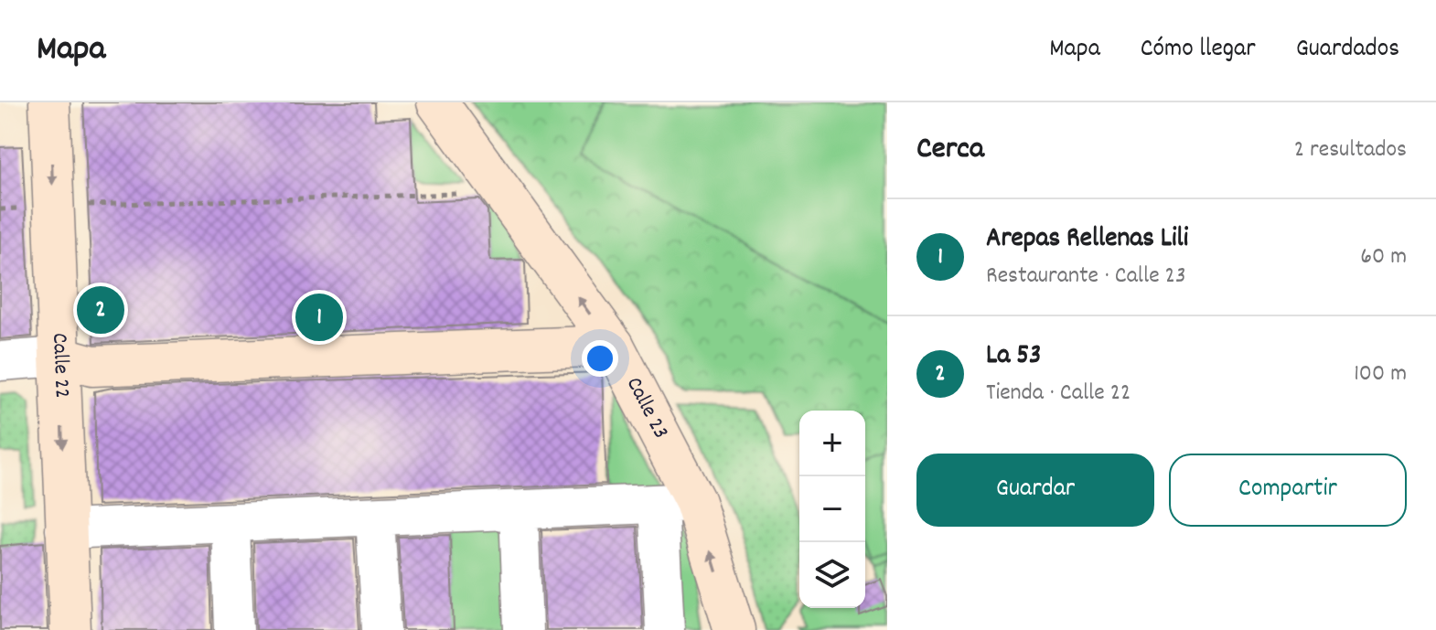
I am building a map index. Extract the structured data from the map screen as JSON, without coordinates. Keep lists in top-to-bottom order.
{
  "streets": {
    "main road": ["Calle 22", "Calle 23"]
  },
  "one_way": ["Calle 22", "Calle 23"],
  "page": {
    "header": "Mapa",
    "nav": ["Mapa", "Cómo llegar", "Guardados"],
    "heading": ["Cerca", "2 resultados"],
    "list": [
      {
        "mark": "1",
        "name": "Arepas Rellenas Lili",
        "note": "Restaurante · Calle 23",
        "value": "60 m"
      },
      {
        "mark": "2",
        "name": "La 53",
        "note": "Tienda · Calle 22",
        "value": "100 m"
      }
    ],
    "pins": ["2", "1"],
    "map_buttons": ["+", "−"],
    "buttons": ["Guardar", "Compartir"]
  }
}
